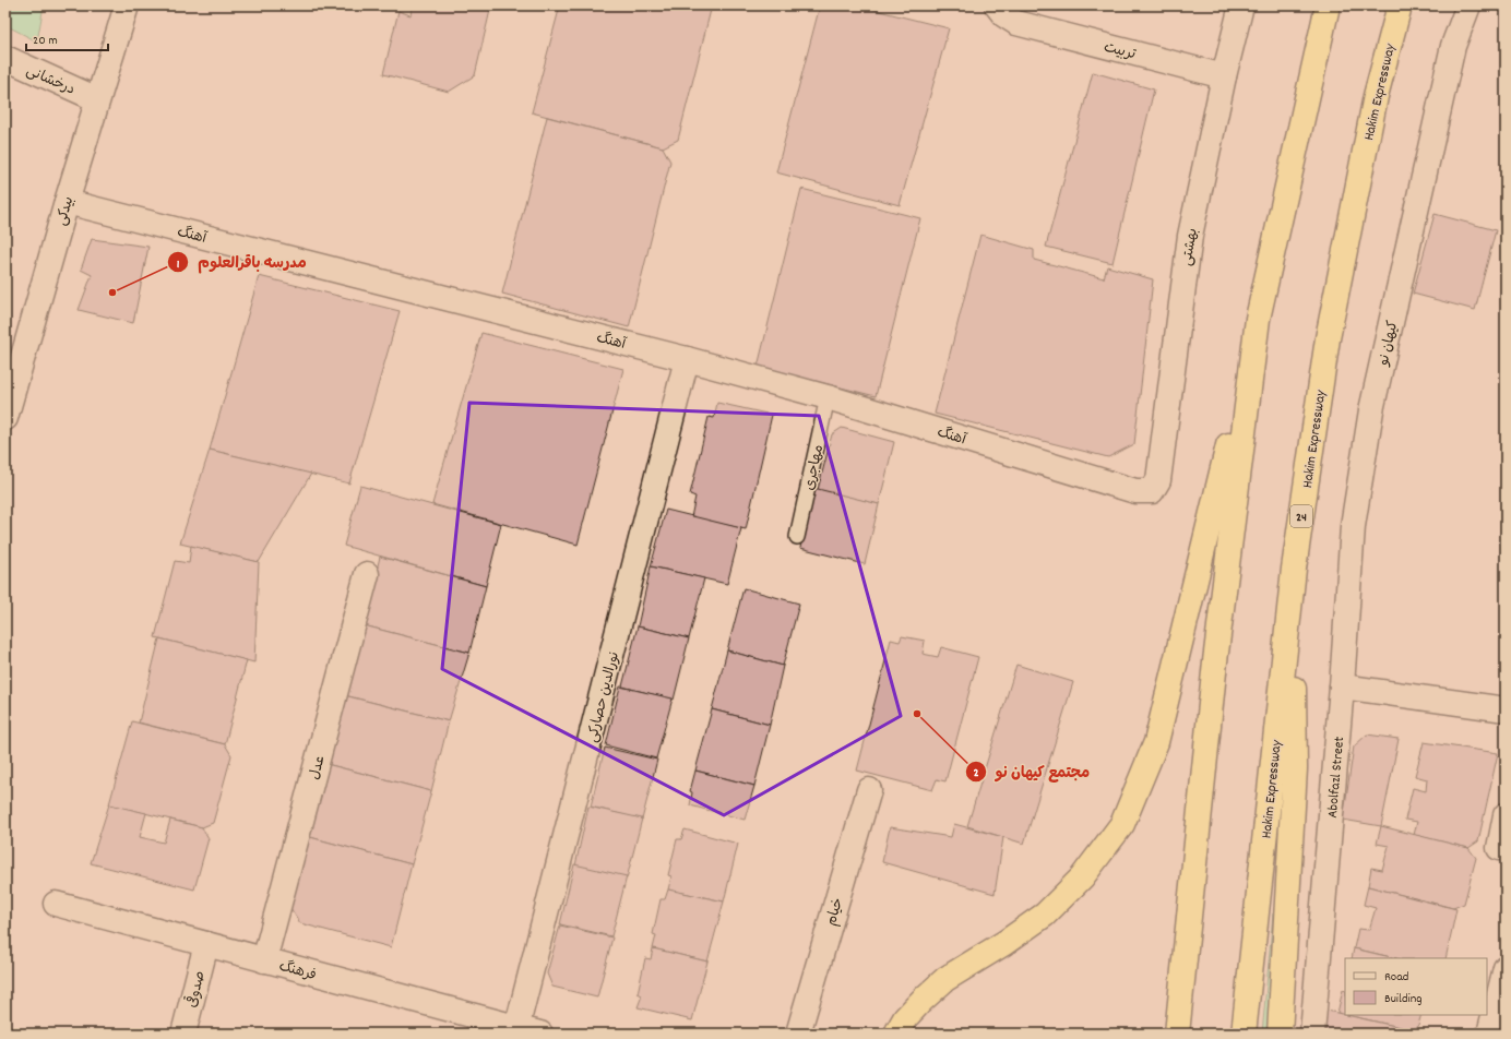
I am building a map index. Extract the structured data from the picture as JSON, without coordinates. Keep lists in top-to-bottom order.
{
  "streets": {
    "highway": ["Hakim Expressway", "24"],
    "street": [
      "تربیت",
      "درخشانی",
      "بیدکی",
      "آهنگ",
      "بهشتی",
      "کیهان نو",
      "نورالدین حصارکی",
      "عدل",
      "Abolfazl Street",
      "خیام",
      "فرهنگ",
      "صدوقی"
    ],
    "lane": ["مهاجری"]
  },
  "crossings": [
    ["تربیت", "بهشتی"],
    ["درخشانی", "بیدکی"],
    ["بیدکی", "آهنگ"],
    ["آهنگ", "بهشتی"],
    ["آهنگ", "مهاجری"],
    ["آهنگ", "نورالدین حصارکی"],
    ["کیهان نو", "Abolfazl Street"],
    ["نورالدین حصارکی", "فرهنگ"],
    ["عدل", "فرهنگ"],
    ["فرهنگ", "صدوقی"]
  ],
  "places": ["مدرسه باقرالعلوم", "مجتمع کیهان نو"],
  "legend": ["Road", "Building"],
  "scale_bar": "20 m"
}
